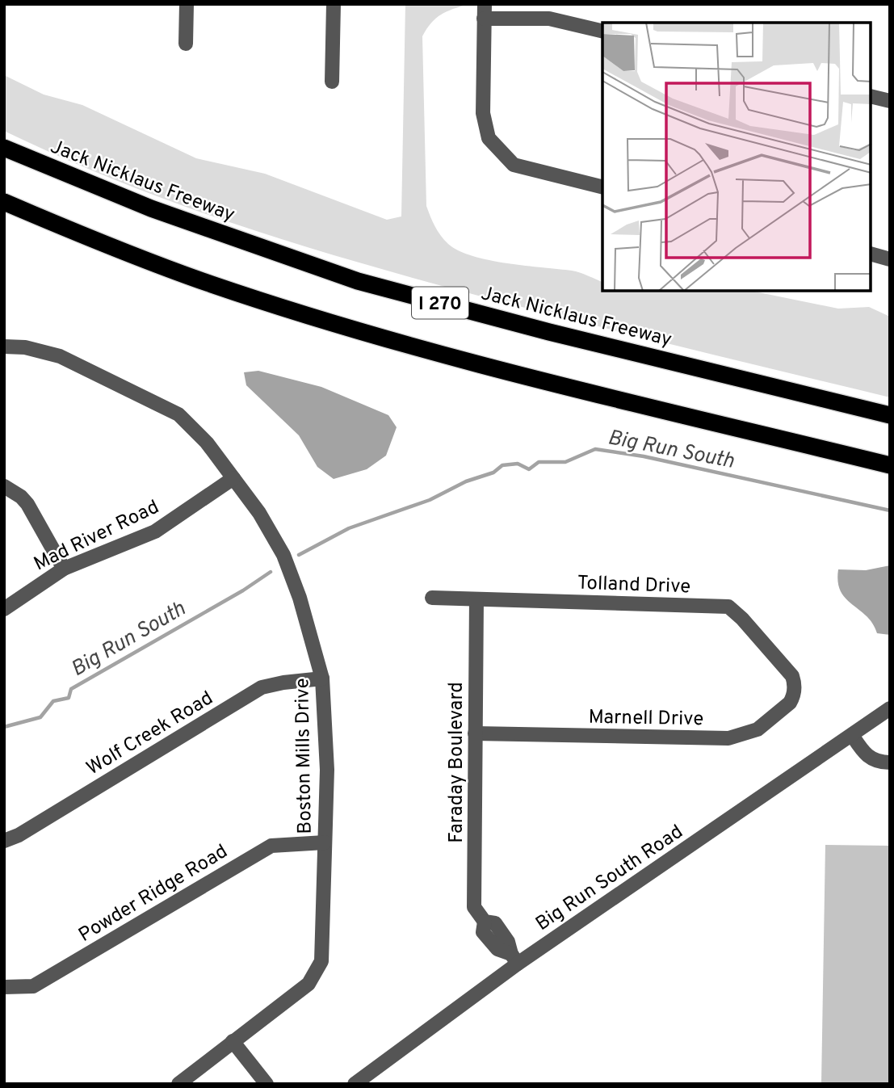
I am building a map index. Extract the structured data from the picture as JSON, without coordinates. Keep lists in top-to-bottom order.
{
  "streets": {
    "highway": ["Jack Nicklaus Freeway", "I 270"],
    "street": [
      "Mad River Road",
      "Tolland Drive",
      "Marnell Drive",
      "Wolf Creek Road",
      "Boston Mills Drive",
      "Faraday Boulevard",
      "Big Run South Road",
      "Powder Ridge Road"
    ]
  },
  "crossings": [
    ["Mad River Road", "Boston Mills Drive"],
    ["Tolland Drive", "Marnell Drive"],
    ["Tolland Drive", "Faraday Boulevard"],
    ["Marnell Drive", "Faraday Boulevard"],
    ["Wolf Creek Road", "Boston Mills Drive"],
    ["Boston Mills Drive", "Powder Ridge Road"],
    ["Faraday Boulevard", "Big Run South Road"]
  ],
  "water": ["Big Run South"]
}
